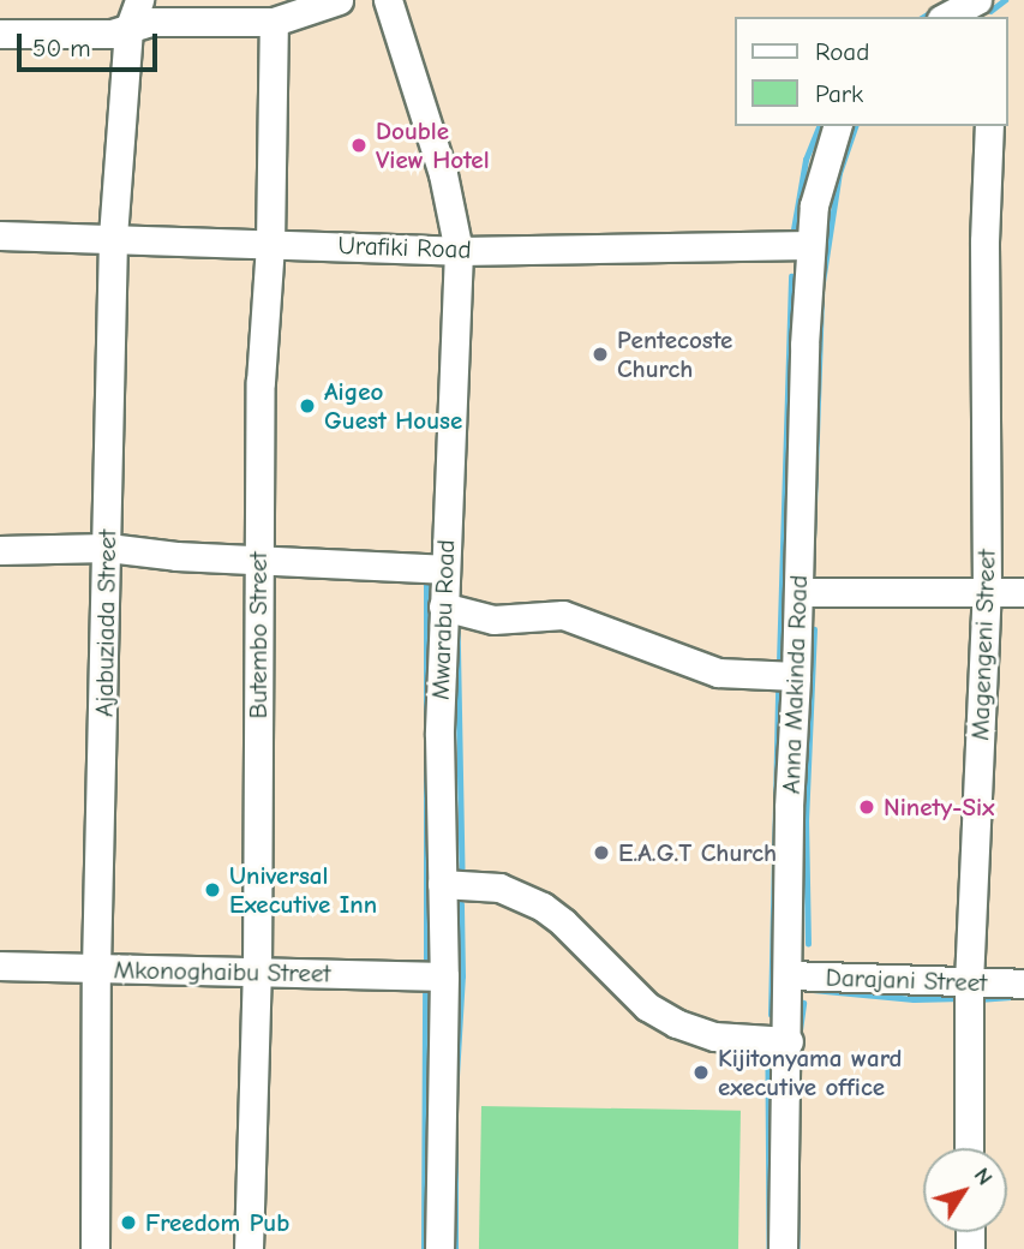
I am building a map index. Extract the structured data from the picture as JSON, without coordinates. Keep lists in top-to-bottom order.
{
  "streets": {
    "street": [
      "Urafiki Road",
      "Mwarabu Road",
      "Ajabuziada Street",
      "Butembo Street",
      "Magengeni Street",
      "Anna Makinda Road",
      "Mkonoghaibu Street",
      "Darajani Street"
    ]
  },
  "crossings": [
    ["Urafiki Road", "Mwarabu Road"],
    ["Urafiki Road", "Ajabuziada Street"],
    ["Urafiki Road", "Butembo Street"],
    ["Urafiki Road", "Anna Makinda Road"],
    ["Mwarabu Road", "Mkonoghaibu Street"],
    ["Ajabuziada Street", "Mkonoghaibu Street"],
    ["Butembo Street", "Mkonoghaibu Street"],
    ["Magengeni Street", "Darajani Street"],
    ["Anna Makinda Road", "Darajani Street"]
  ],
  "places": [
    "Double View Hotel",
    "Pentecoste Church",
    "Aigeo Guest House",
    "Ninety-Six",
    "E.A.G.T Church",
    "Universal Executive Inn",
    "Kijitonyama ward executive office",
    "Freedom Pub"
  ],
  "legend": ["Road", "Park"],
  "scale_bar": "50 m",
  "north": "top right"
}
